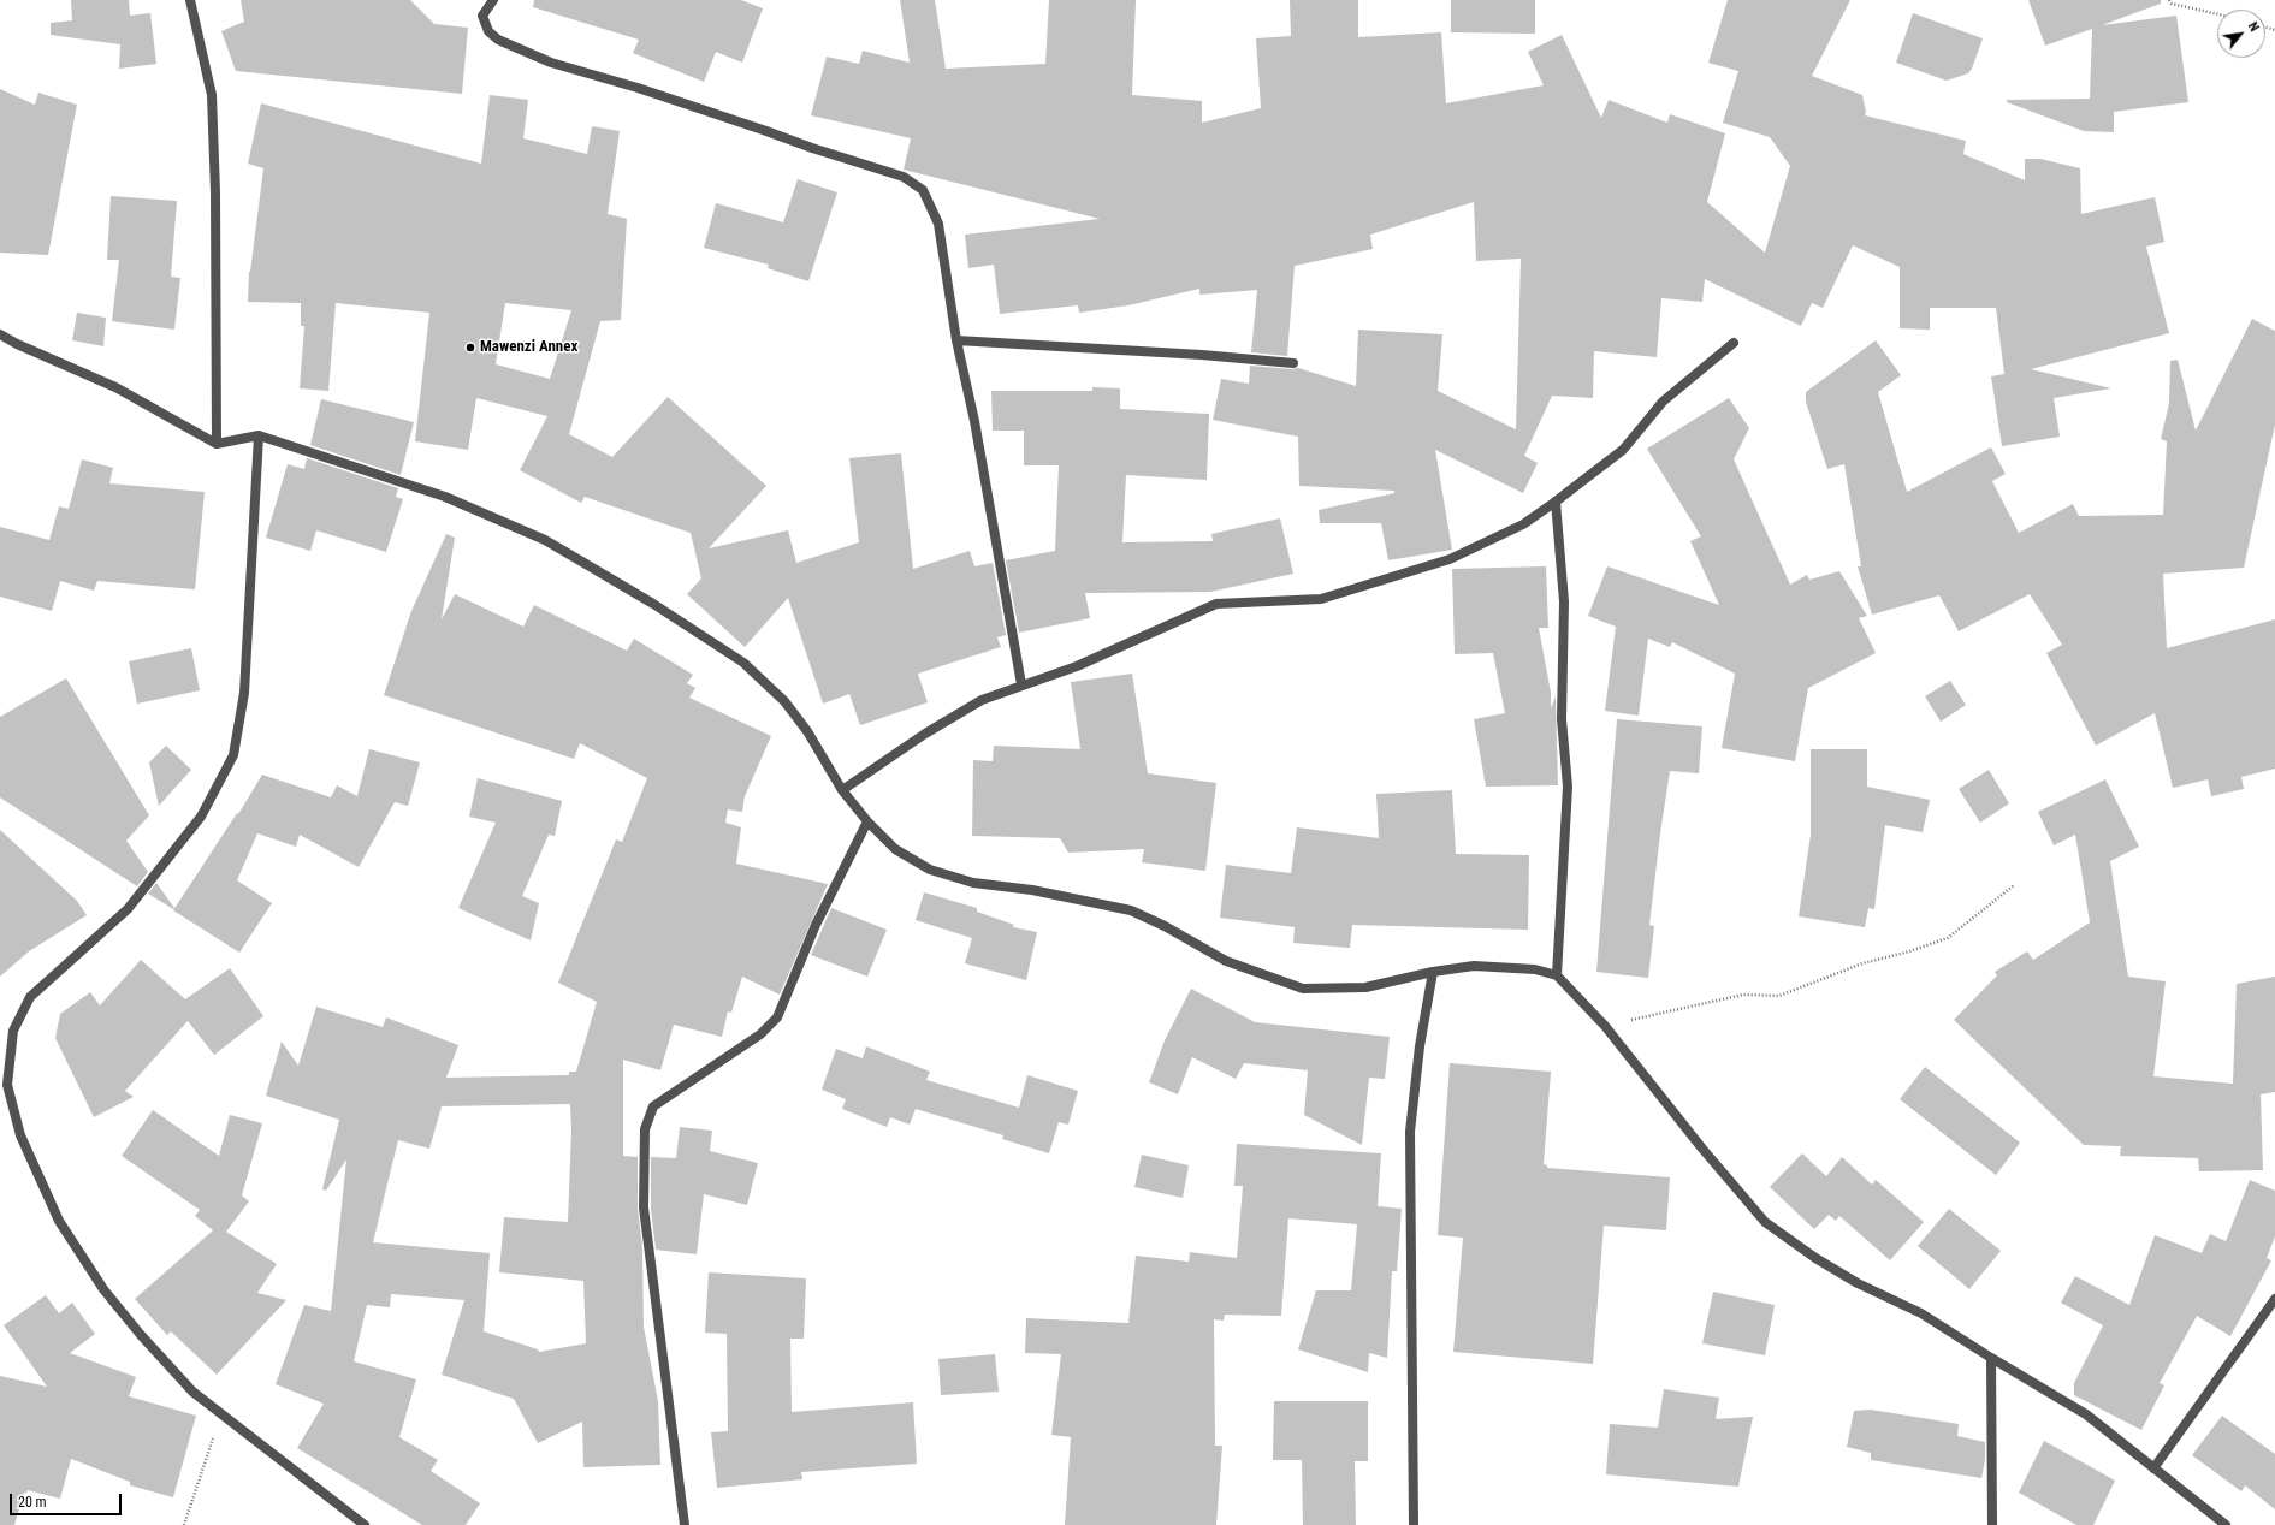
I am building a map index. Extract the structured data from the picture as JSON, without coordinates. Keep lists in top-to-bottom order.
{
  "places": ["Mawenzi Annex"],
  "scale_bar": "20 m",
  "north": "top right"
}
